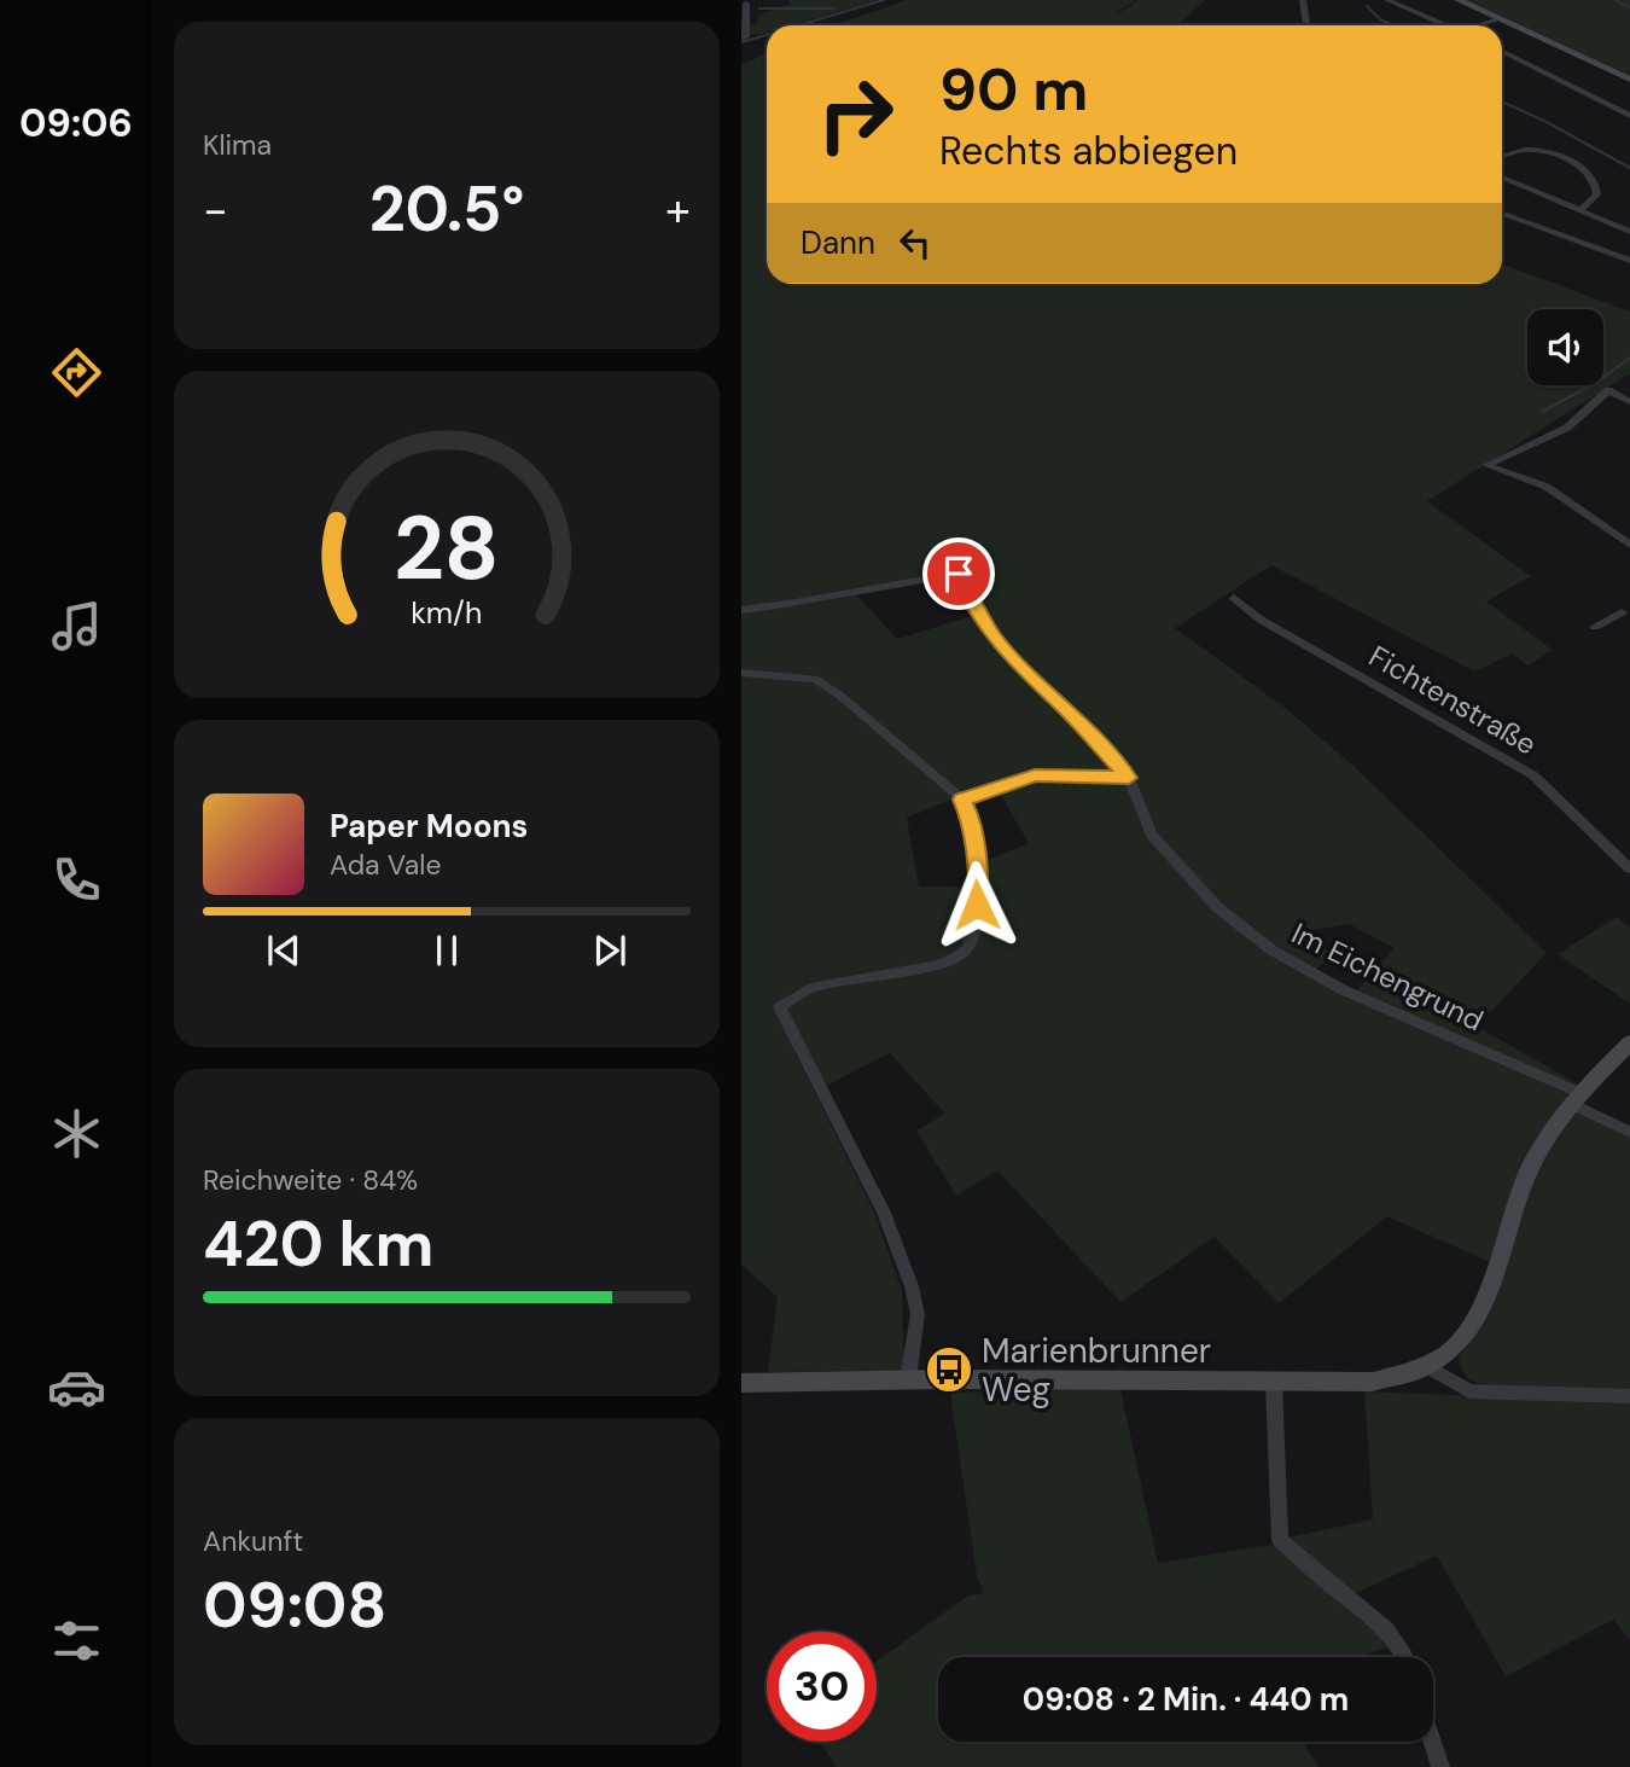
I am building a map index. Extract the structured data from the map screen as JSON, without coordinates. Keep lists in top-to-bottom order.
{
  "streets": {
    "street": ["Fichtenstraße", "Im Eichengrund"]
  },
  "places": {
    "bus stop": ["Marienbrunner Weg"]
  },
  "page": {
    "tabs": "09:06",
    "tile": [
      "Klima",
      ["Reichweite · 84%", "420 km"],
      ["Ankunft", "09:08"]
    ],
    "turn": ["90 m", "Rechts abbiegen"],
    "heat": ["−", "20.5°", "+"],
    "then": "Dann",
    "song": ["Paper Moons", "Ada Vale"],
    "limit": "30",
    "trip": "09:08 · 2 Min. · 440 m",
    "gauge": ["28", "km/h"]
  }
}
